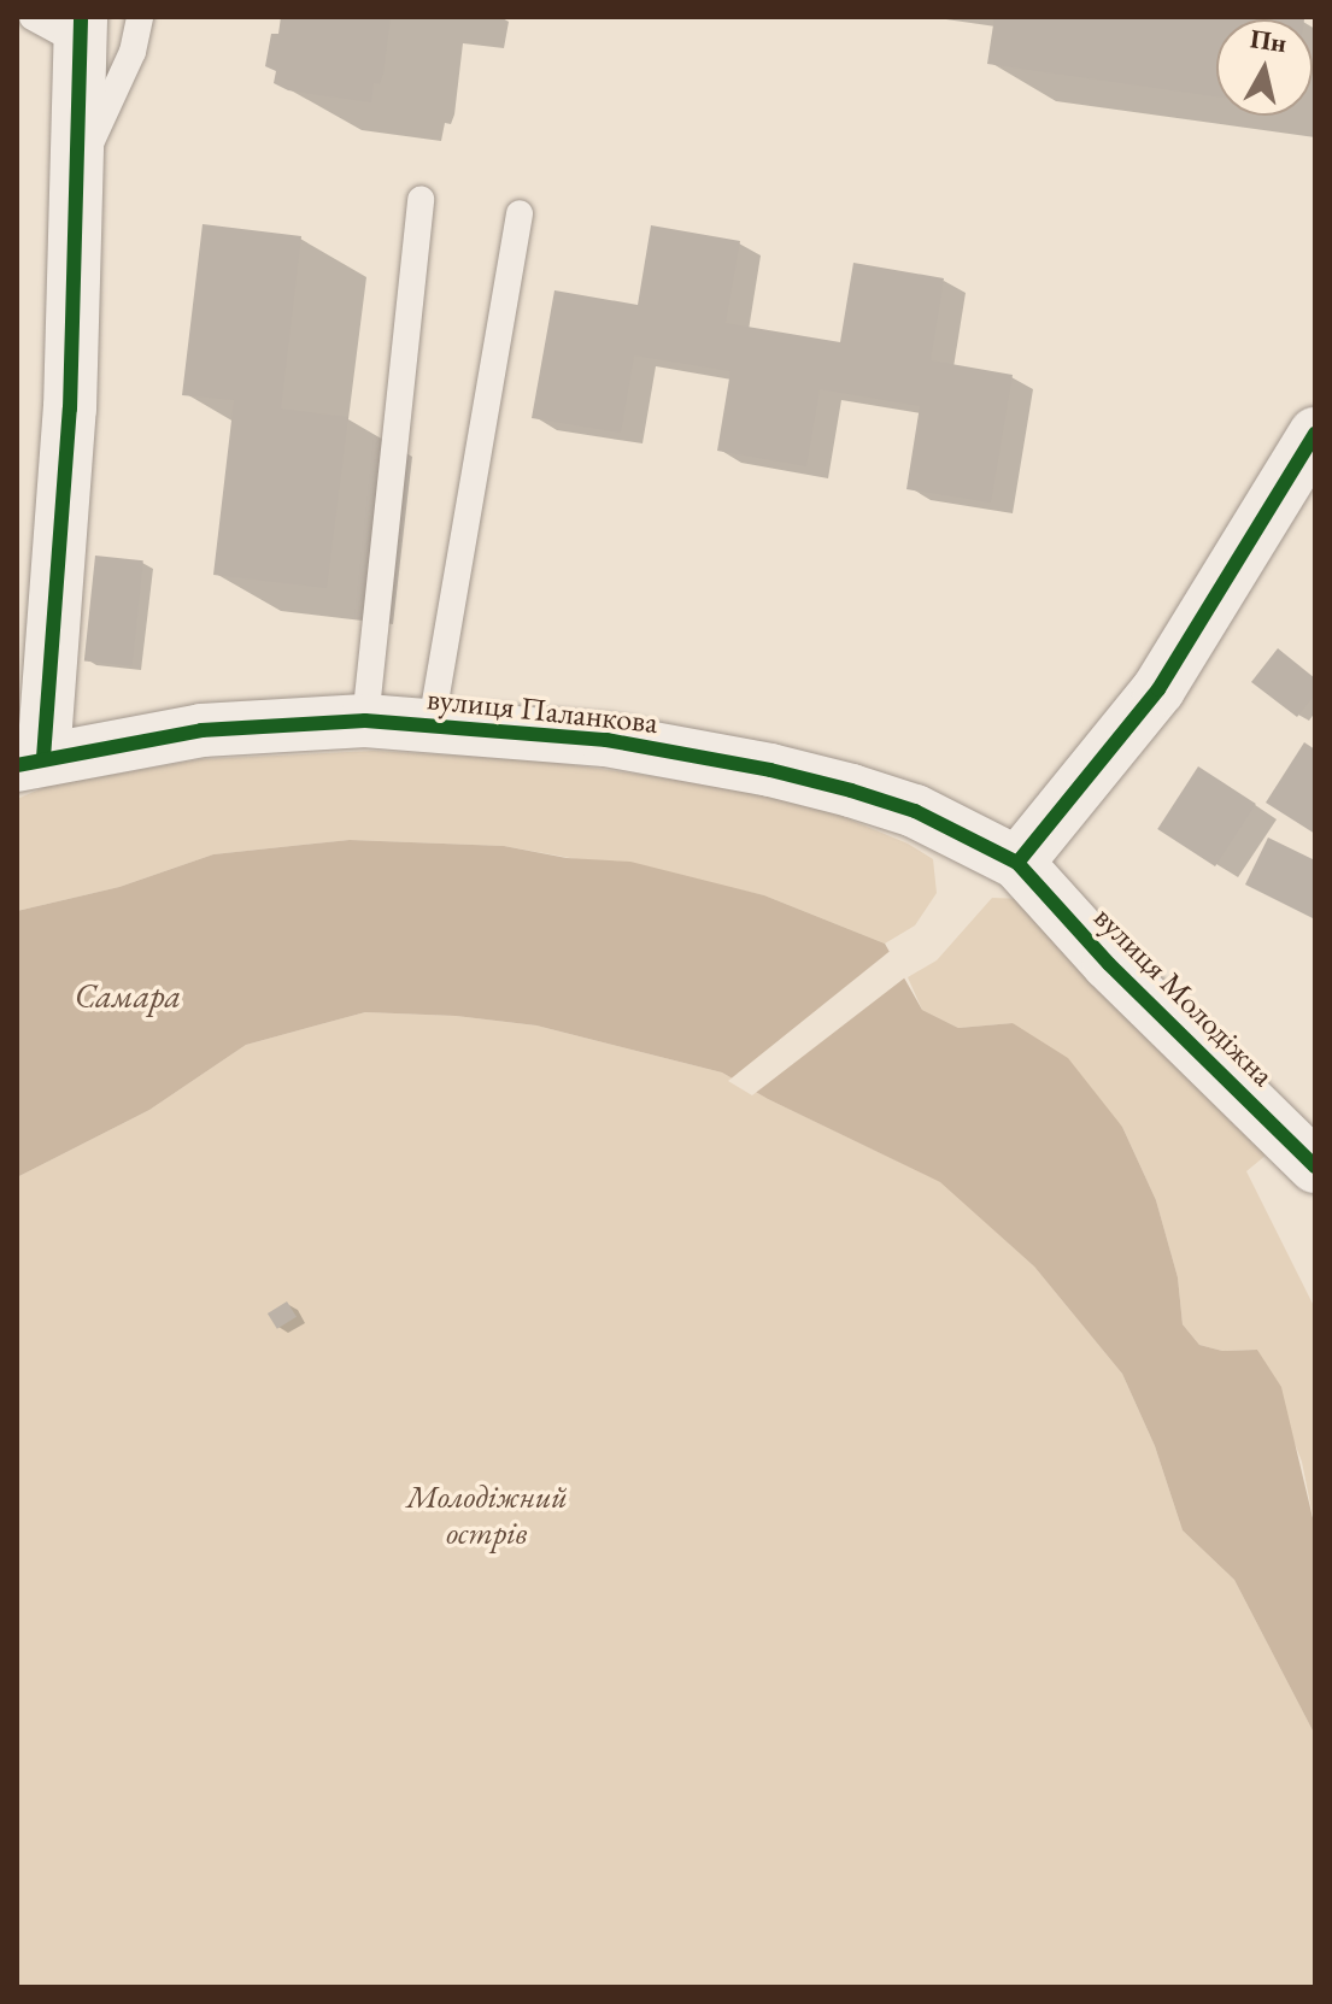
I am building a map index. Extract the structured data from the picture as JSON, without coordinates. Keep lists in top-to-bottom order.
{
  "streets": {
    "street": ["вулиця Паланкова", "вулиця Молодіжна"]
  },
  "crossings": [
    ["вулиця Паланкова", "вулиця Молодіжна"]
  ],
  "water": ["Самара"],
  "parks": ["Молодіжний острів"],
  "north": "top"
}
